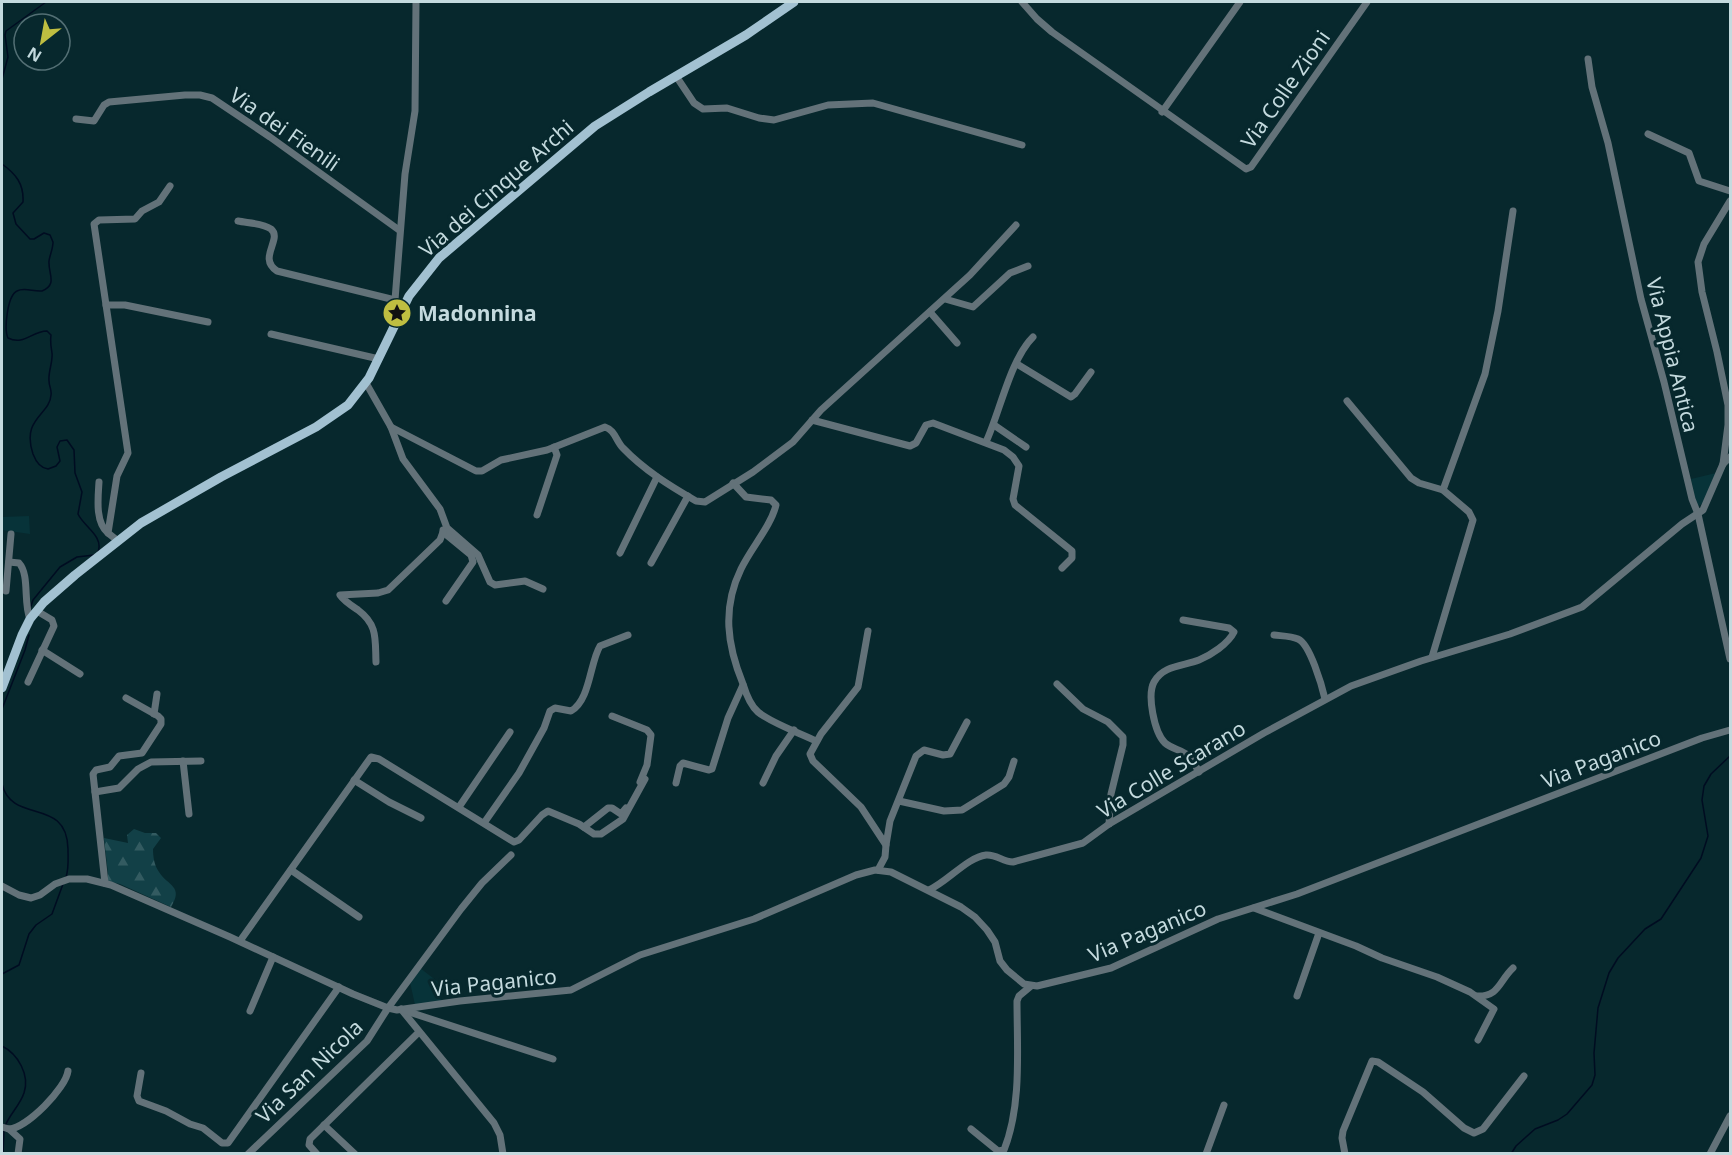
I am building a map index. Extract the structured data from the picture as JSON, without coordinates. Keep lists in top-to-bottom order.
{
  "streets": {
    "main road": ["Via dei Cinque Archi"],
    "street": [
      "Via Colle Zioni",
      "Via dei Fienili",
      "Via Appia Antica",
      "Via Paganico",
      "Via Colle Scarano",
      "Via San Nicola"
    ]
  },
  "crossings": [
    ["Via Appia Antica", "Via Colle Scarano"],
    ["Via Paganico", "Via San Nicola"]
  ],
  "places": {
    "place": ["Madonnina"]
  },
  "north": "bottom left"
}
